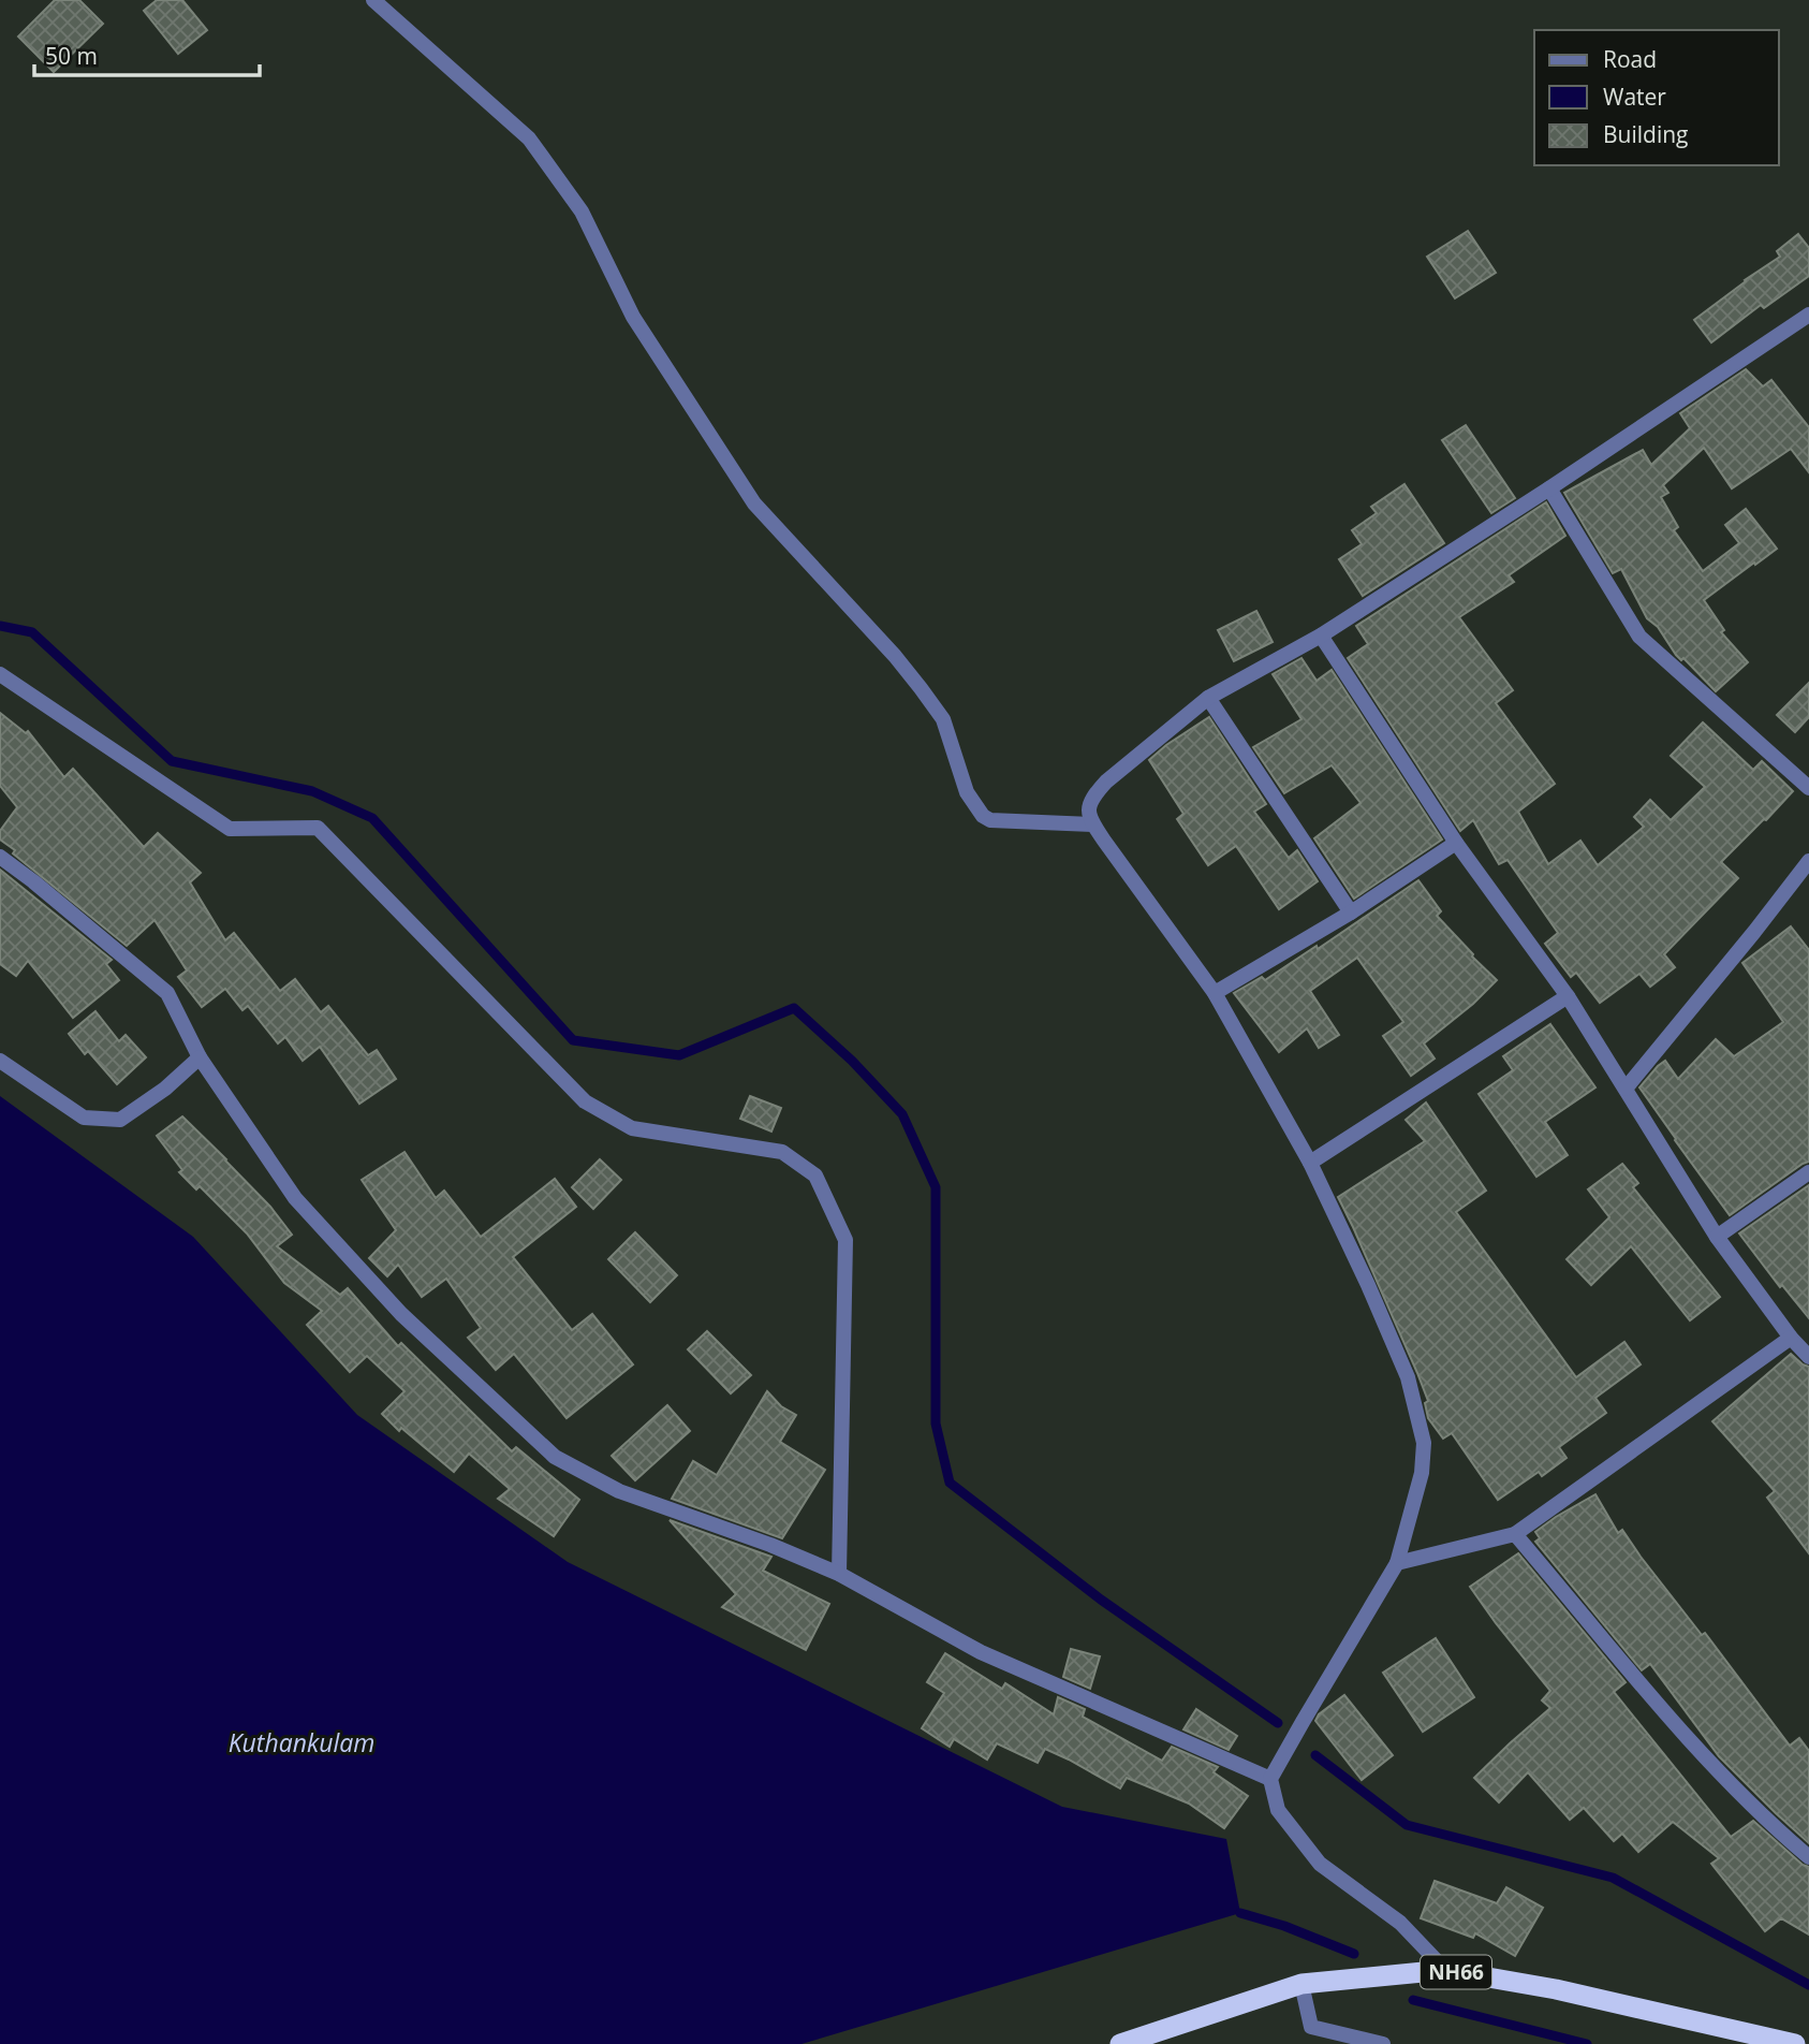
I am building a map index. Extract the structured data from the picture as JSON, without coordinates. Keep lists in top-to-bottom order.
{
  "streets": {
    "highway": ["NH66"]
  },
  "water": ["Kuthankulam"],
  "legend": ["Road", "Water", "Building"],
  "scale_bar": "50 m"
}
